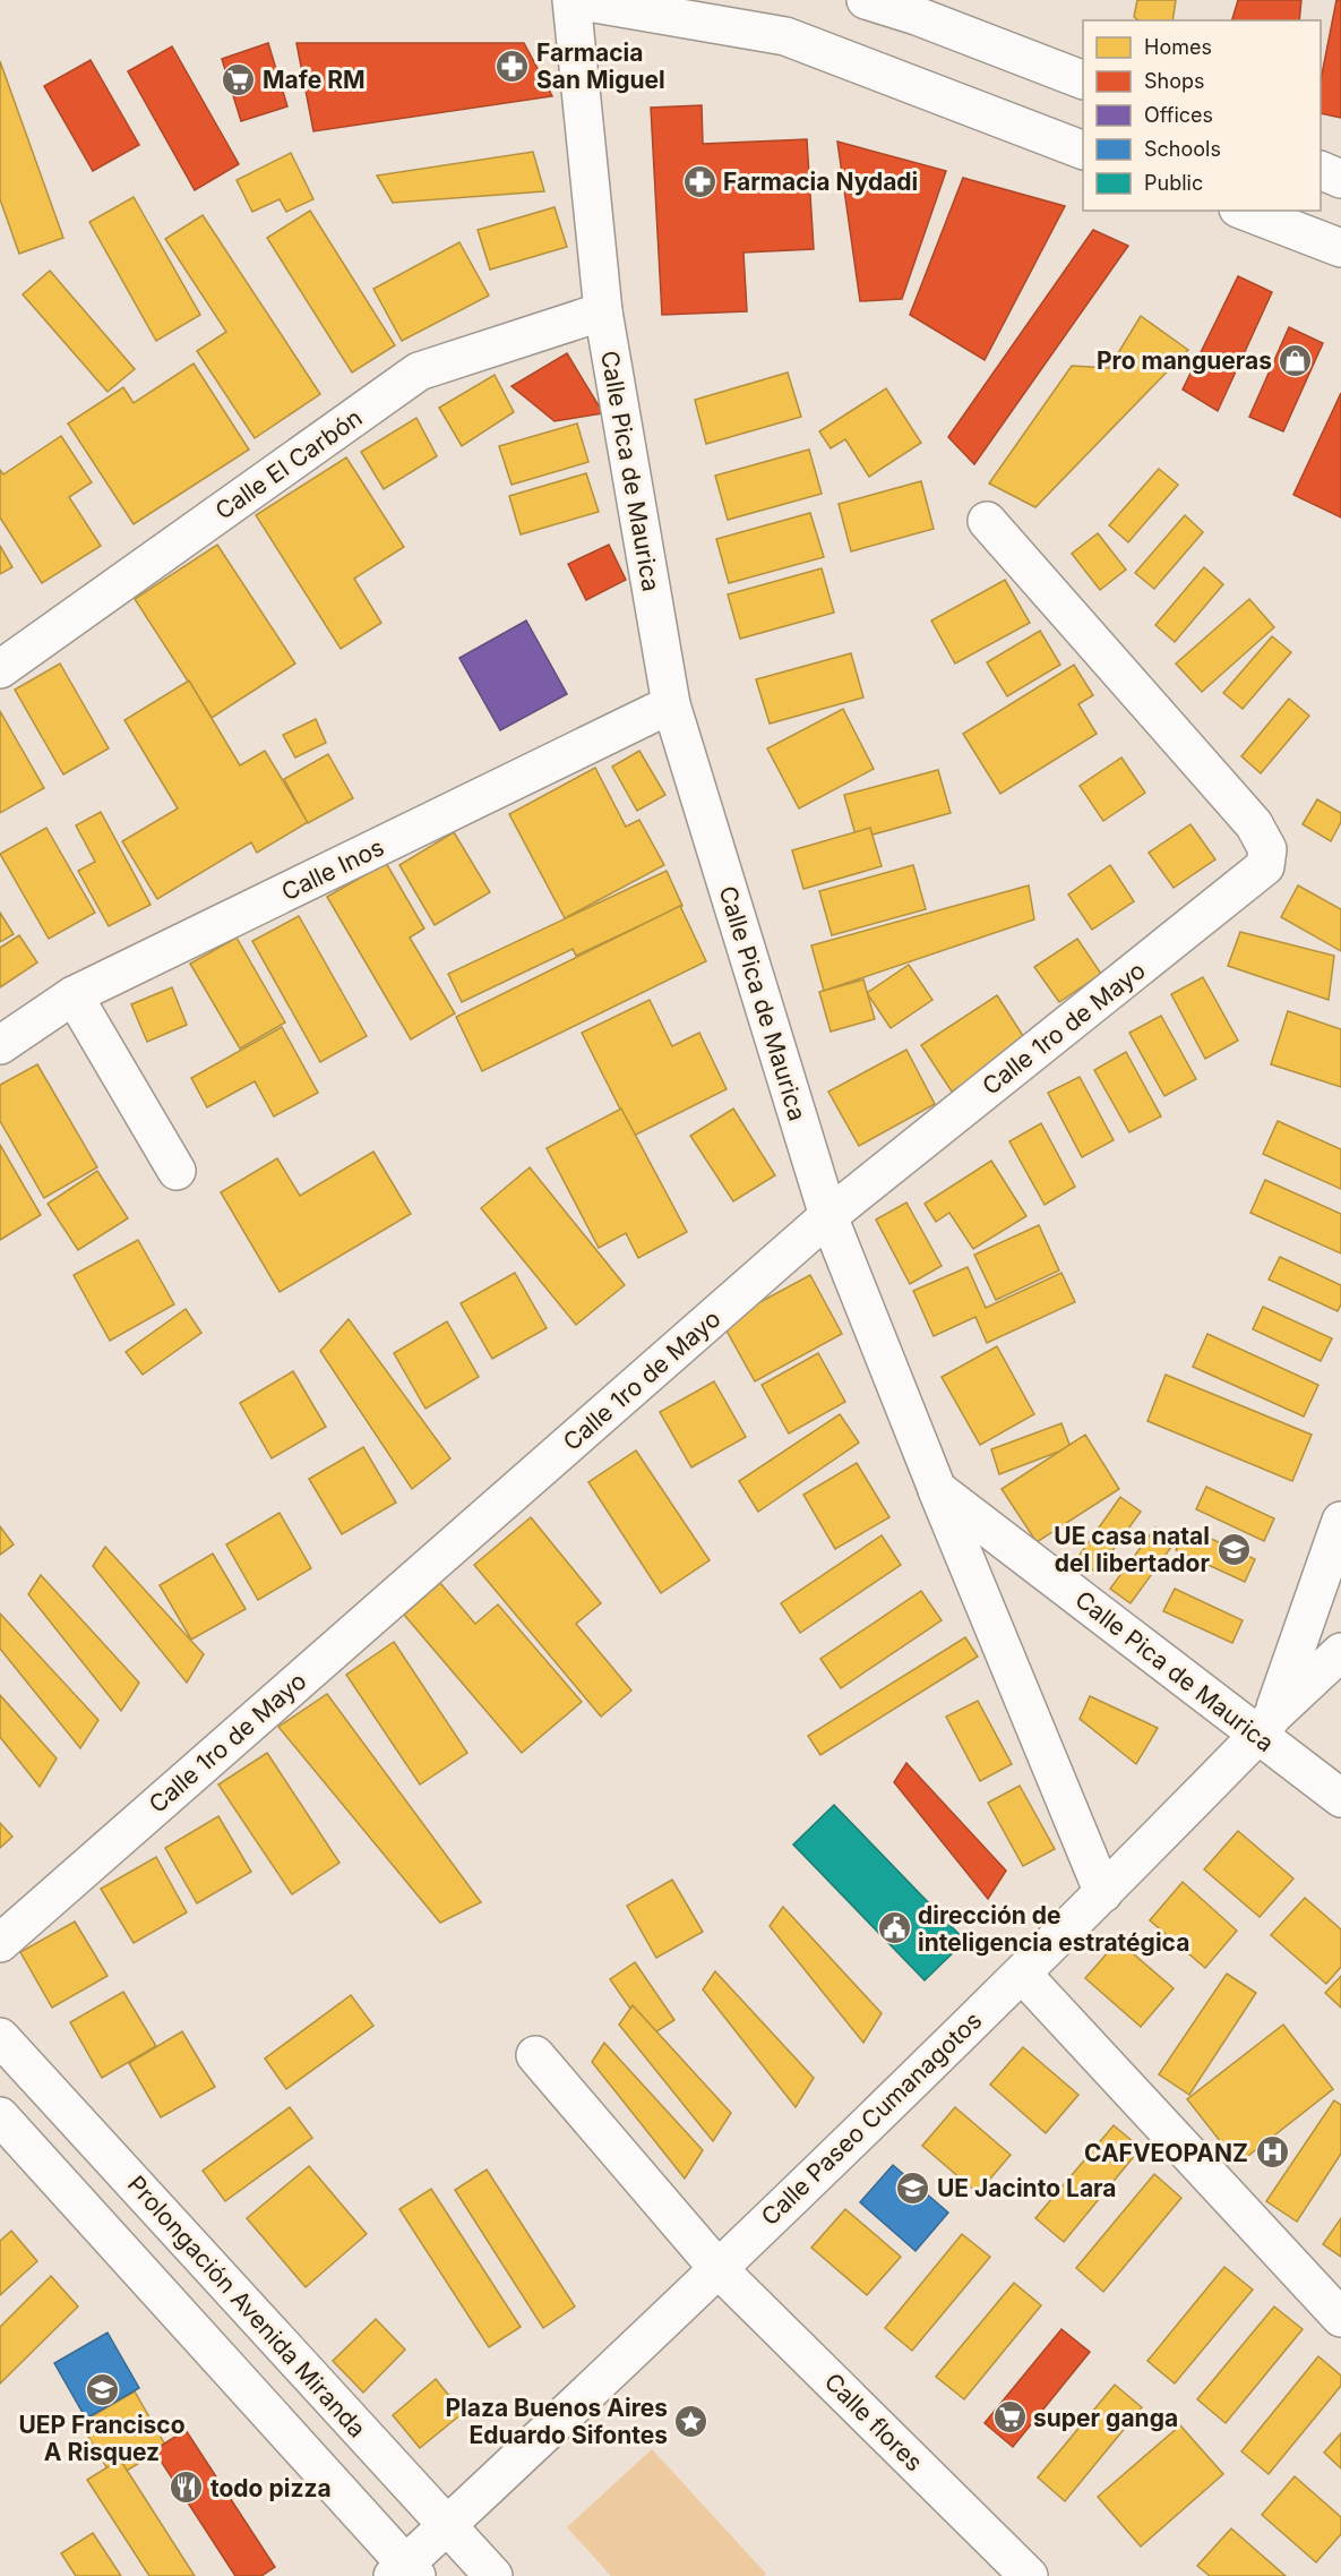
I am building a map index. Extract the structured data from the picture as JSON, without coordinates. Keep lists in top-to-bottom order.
{
  "streets": {
    "street": [
      "Calle El Carbón",
      "Calle Pica de Maurica",
      "Calle Inos",
      "Calle 1ro de Mayo",
      "Calle Paseo Cumanagotos",
      "Prolongación Avenida Miranda",
      "Calle flores"
    ]
  },
  "crossings": [
    ["Calle El Carbón", "Calle Pica de Maurica"],
    ["Calle Pica de Maurica", "Calle Inos"],
    ["Calle Pica de Maurica", "Calle 1ro de Mayo"],
    ["Calle Pica de Maurica", "Calle Paseo Cumanagotos"],
    ["Calle Paseo Cumanagotos", "Prolongación Avenida Miranda"],
    ["Calle Paseo Cumanagotos", "Calle flores"]
  ],
  "places": {
    "pharmacy": ["Farmacia San Miguel", "Farmacia Nydadi"],
    "supermarket": ["Mafe RM", "super ganga"],
    "shop": ["Pro mangueras"],
    "school or university": ["UE casa natal del libertador", "UE Jacinto Lara", "UEP Francisco A Risquez"],
    "public building": ["dirección de inteligencia estratégica"],
    "hospital": ["CAFVEOPANZ"],
    "place": ["Plaza Buenos Aires Eduardo Sifontes"],
    "restaurant": ["todo pizza"]
  },
  "legend": [
    "Homes",
    "Shops",
    "Offices",
    "Schools",
    "Public"
  ]
}
